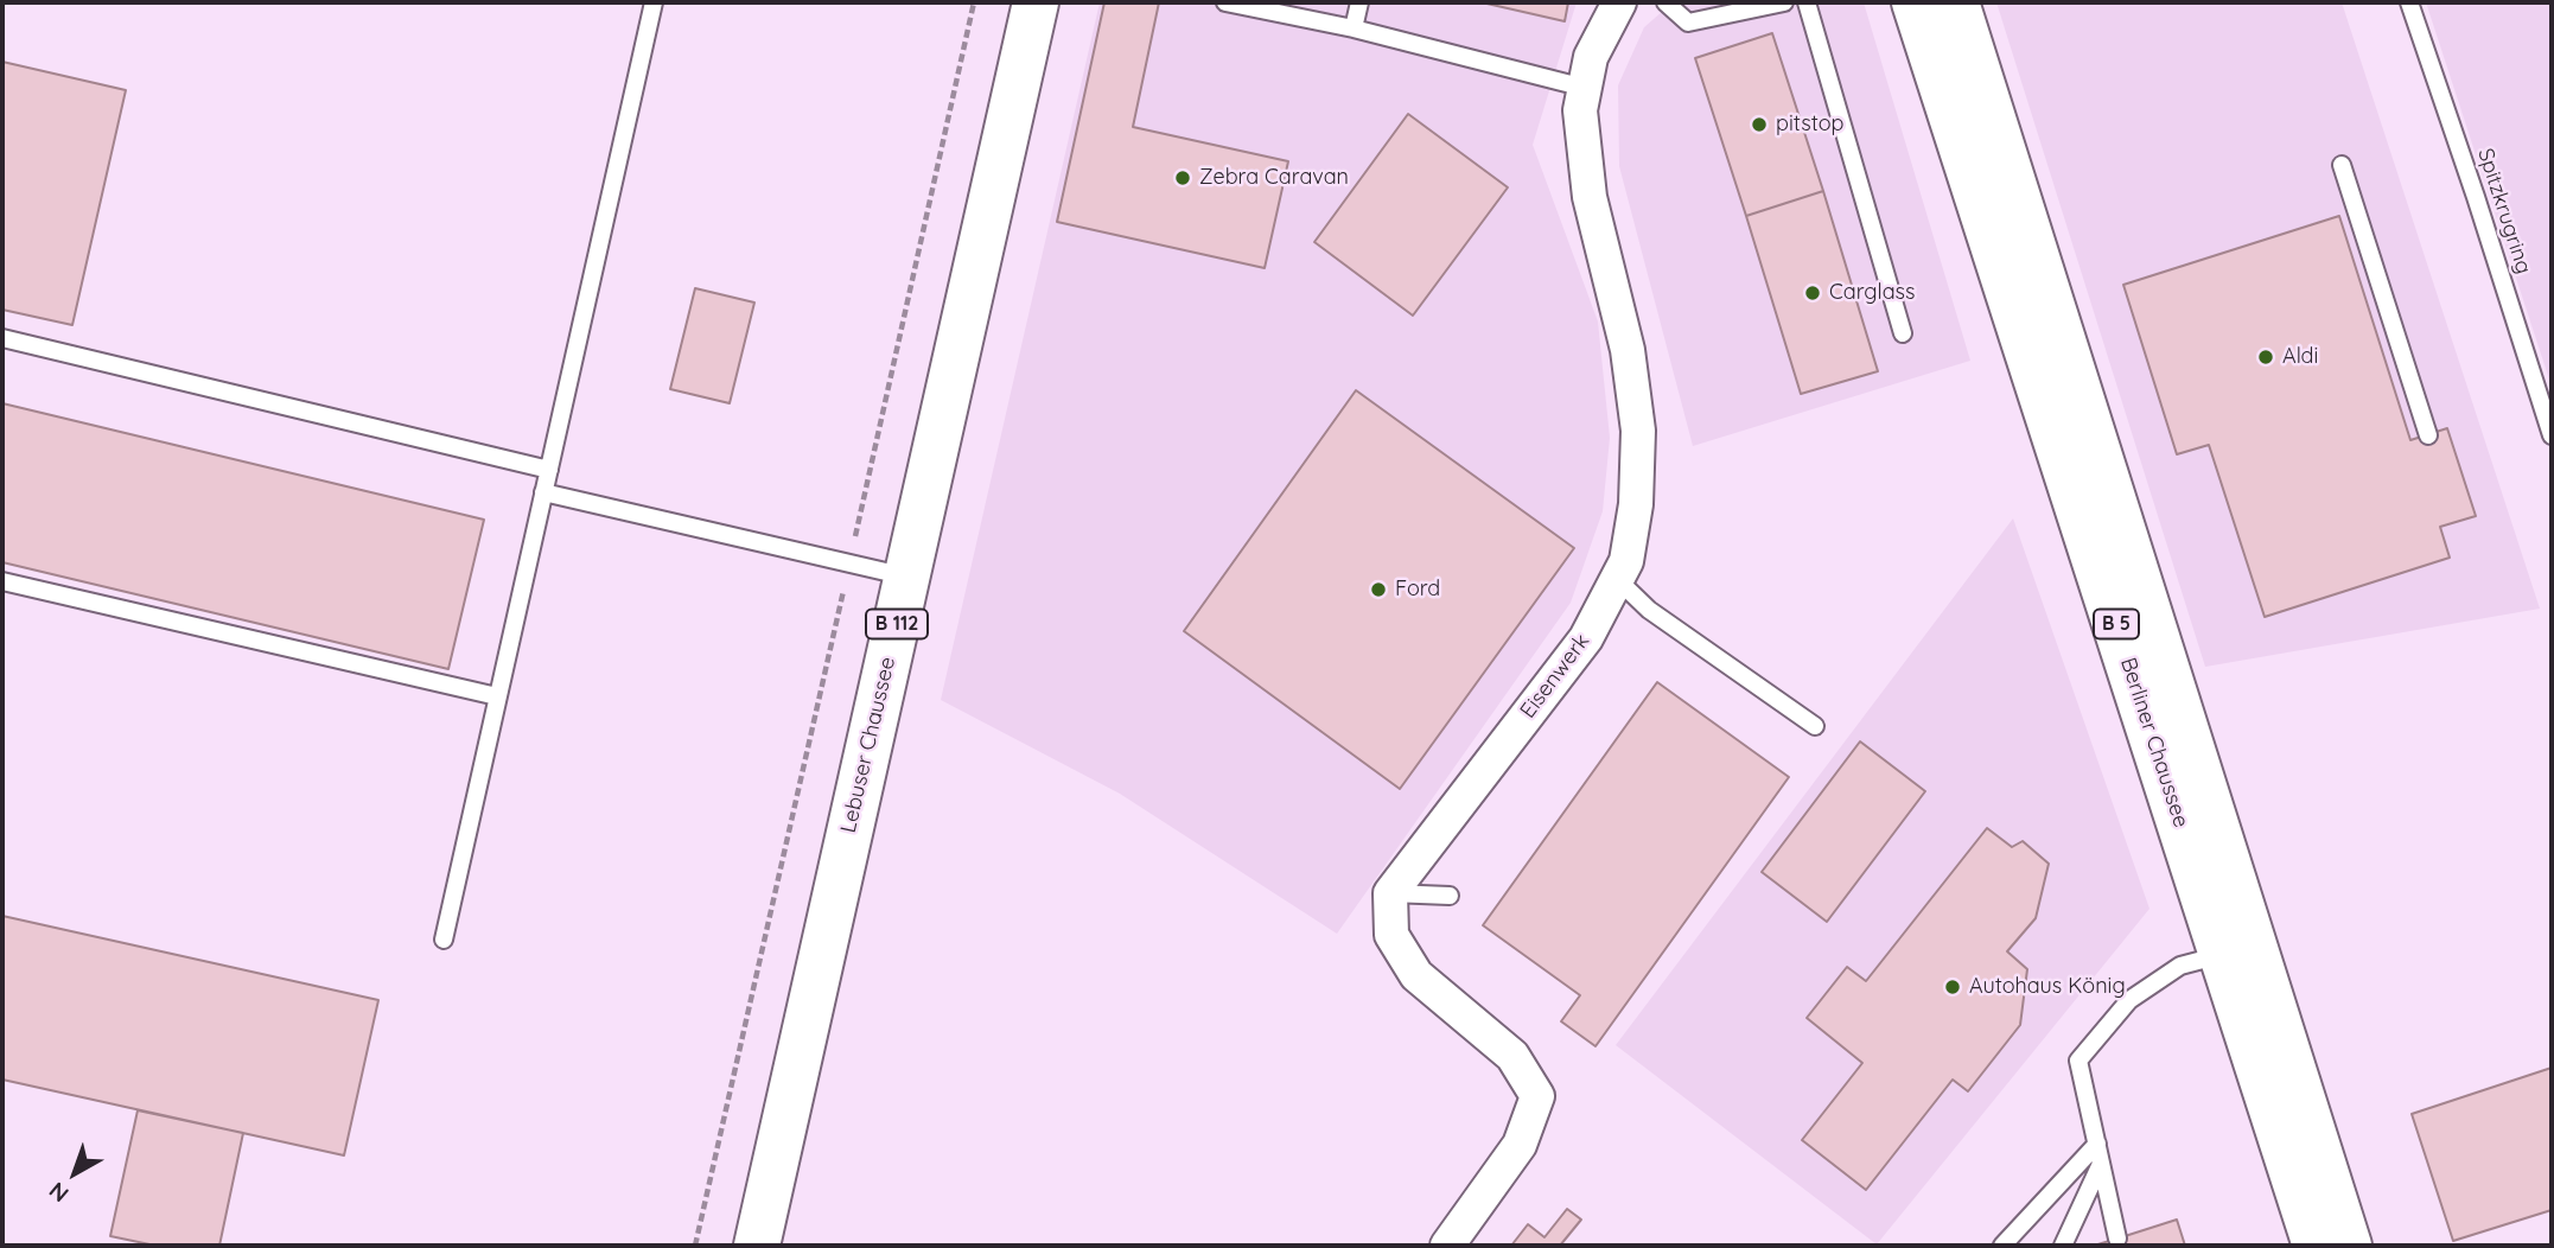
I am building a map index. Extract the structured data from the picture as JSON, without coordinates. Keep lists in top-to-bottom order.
{
  "streets": {
    "main road": [
      "B 112",
      "B 5",
      "Berliner Chaussee",
      "Lebuser Chaussee"
    ],
    "street": ["Eisenwerk"],
    "lane": ["Spitzkrugring"]
  },
  "places": [
    "pitstop",
    "Zebra Caravan",
    "Carglass",
    "Aldi",
    "Ford",
    "Autohaus König"
  ],
  "north": "bottom left"
}
